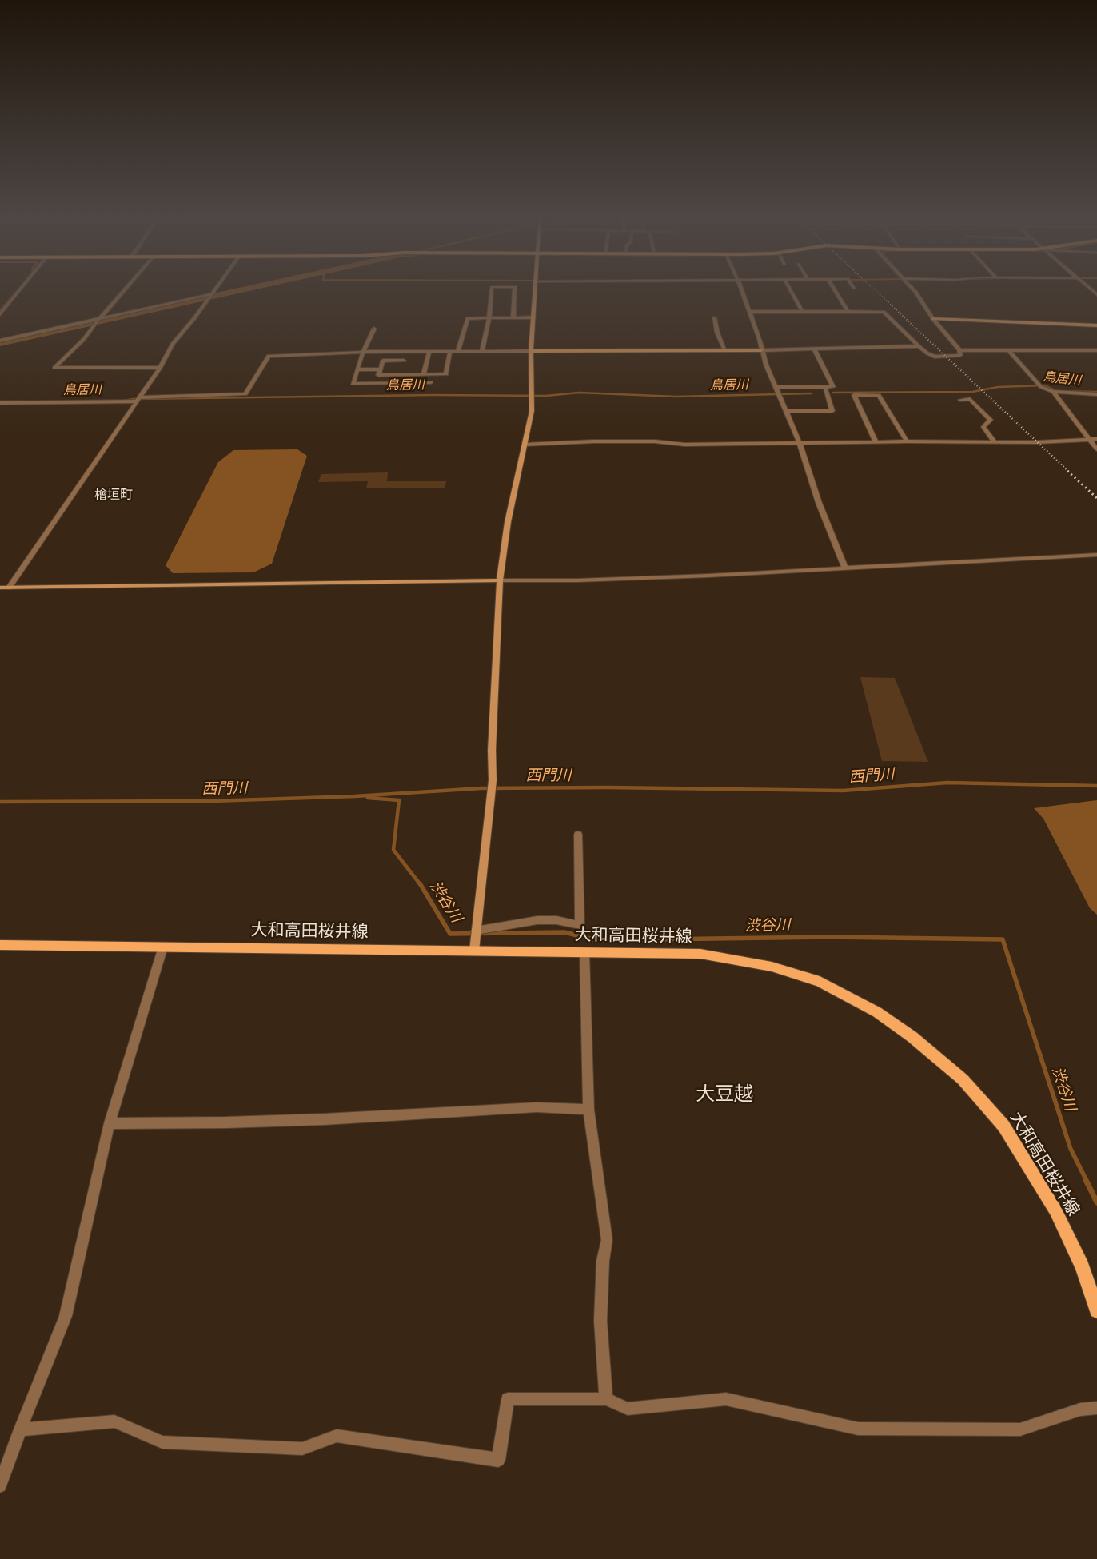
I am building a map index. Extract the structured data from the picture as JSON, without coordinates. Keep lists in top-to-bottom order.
{
  "streets": {
    "main road": ["大和高田桜井線"]
  },
  "districts": ["檜垣町", "大豆越"],
  "water": ["鳥居川", "西門川", "渋谷川"]
}
